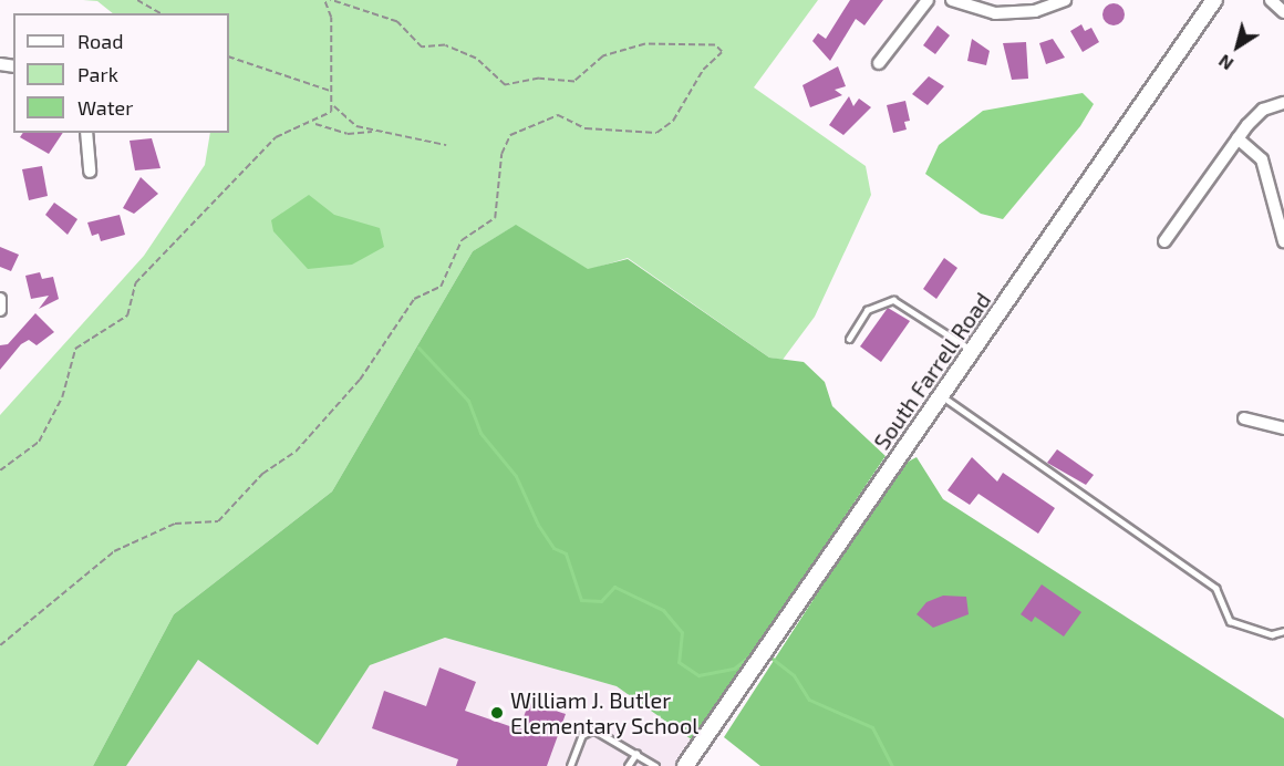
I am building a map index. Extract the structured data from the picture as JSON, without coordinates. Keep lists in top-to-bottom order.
{
  "streets": {
    "street": ["South Farrell Road"]
  },
  "places": ["William J. Butler Elementary School"],
  "legend": ["Road", "Park", "Water"],
  "north": "bottom left"
}
